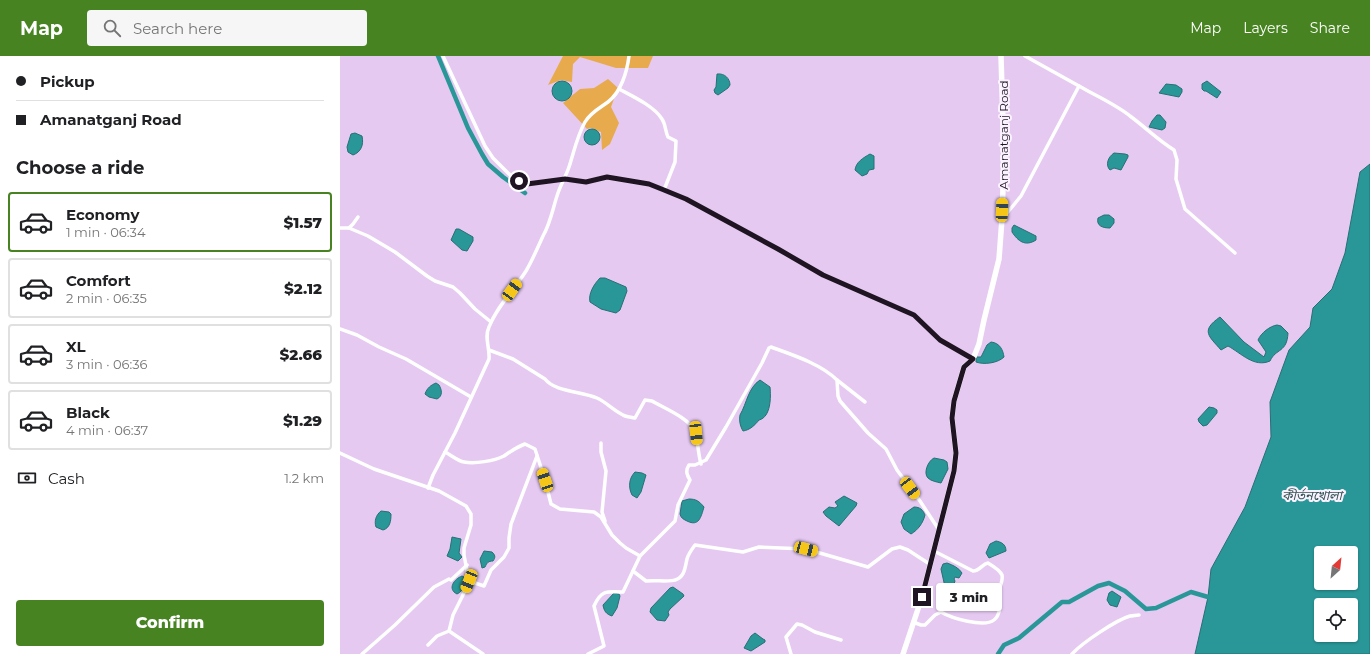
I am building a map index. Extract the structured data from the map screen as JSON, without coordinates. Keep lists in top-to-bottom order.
{
  "streets": {
    "main road": ["Amanatganj Road"]
  },
  "water": ["কীর্তনখোলা"],
  "north": "top right",
  "page": {
    "header": "Map",
    "search": "Search here",
    "nav": ["Map", "Layers", "Share"],
    "banner": ["Pickup", "Amanatganj Road"],
    "heading": "Choose a ride",
    "list": [
      {
        "name": "Economy",
        "note": "1 min · 06:34",
        "value": "$1.57"
      },
      {
        "name": "Comfort",
        "note": "2 min · 06:35",
        "value": "$2.12"
      },
      {
        "name": "XL",
        "note": "3 min · 06:36",
        "value": "$2.66"
      },
      {
        "name": "Black",
        "note": "4 min · 06:37",
        "value": "$1.29"
      }
    ],
    "pay": ["Cash", "1.2 km"],
    "bubble": "3 min",
    "buttons": "Confirm"
  }
}
